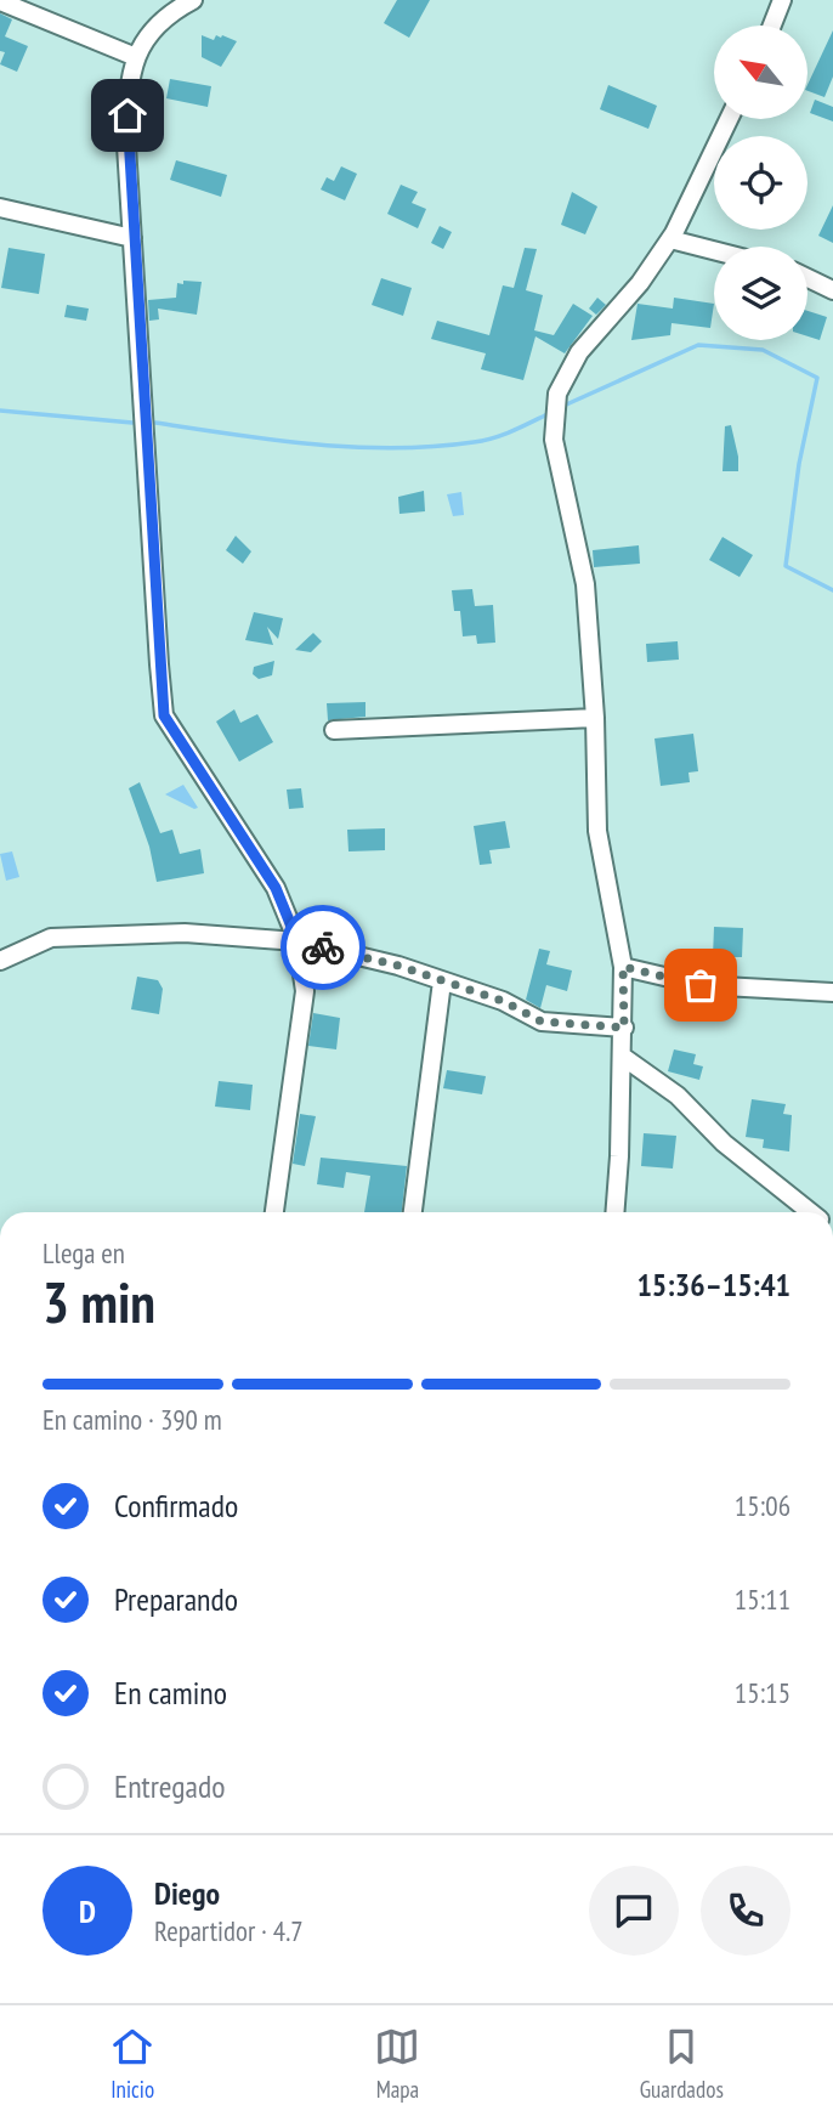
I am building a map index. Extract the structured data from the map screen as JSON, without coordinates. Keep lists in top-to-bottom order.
{
  "north": "top left",
  "page": {
    "heading": ["3 min", "Llega en", "15:36–15:41"],
    "panel": ["Diego", "Repartidor · 4.7"],
    "bar": "En camino · 390 m",
    "list": [
      ["Confirmado", "15:06"],
      ["Preparando", "15:11"],
      ["En camino", "15:15"],
      "Entregado"
    ],
    "round": "D",
    "tabs": ["Inicio", "Mapa", "Guardados"]
  }
}
